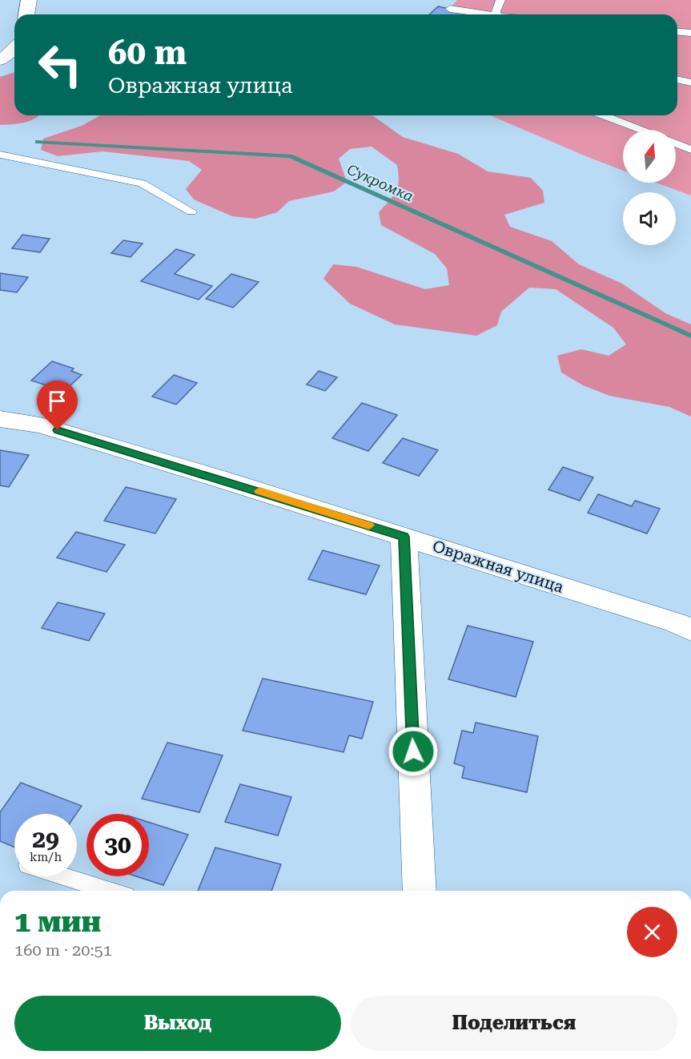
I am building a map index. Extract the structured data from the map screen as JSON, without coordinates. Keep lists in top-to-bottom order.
{
  "streets": {
    "street": ["Овражная улица"]
  },
  "water": ["Сукромка"],
  "north": "top",
  "page": {
    "turn": ["60 m", "Овражная улица"],
    "speed": "29 km/h",
    "limit": "30",
    "heading": ["1 мин", "160 m · 20:51"],
    "buttons": ["Выход", "Поделиться"]
  }
}
